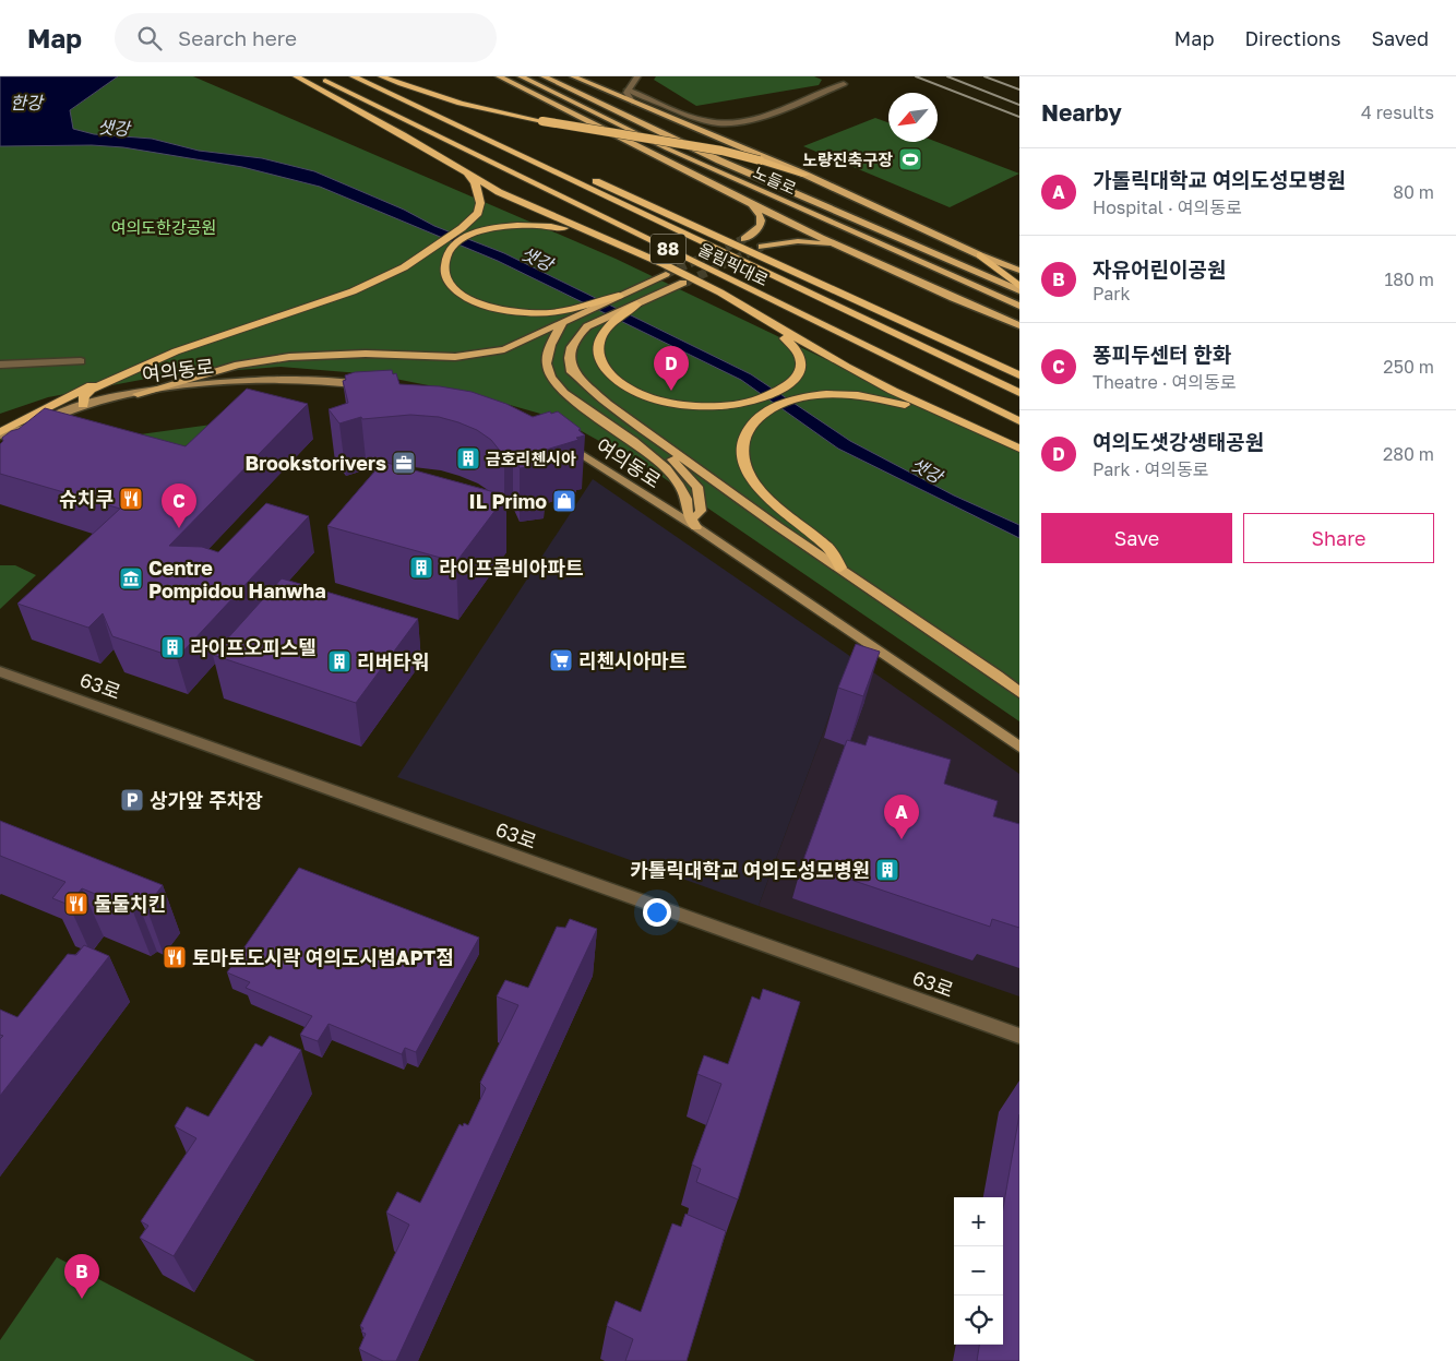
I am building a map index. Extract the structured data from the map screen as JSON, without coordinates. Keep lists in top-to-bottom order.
{
  "streets": {
    "highway": ["88", "올림픽대로"],
    "main road": ["노들로", "여의동로"],
    "street": ["63로"]
  },
  "water": ["한강", "샛강"],
  "parks": ["여의도한강공원"],
  "places": {
    "sports": ["노량진축구장"],
    "building": [
      "금호리첸시아",
      "라이프콤비아파트",
      "라이프오피스텔",
      "리버타워",
      "카톨릭대학교 여의도성모병원"
    ],
    "office": ["Brookstorivers"],
    "restaurant": ["슈치쿠", "둘둘치킨", "토마토도시락 여의도시범APT점"],
    "shop": ["IL Primo"],
    "museum": ["Centre Pompidou Hanwha"],
    "supermarket": ["리첸시아마트"],
    "parking": ["상가앞 주차장"]
  },
  "north": "bottom left",
  "page": {
    "header": "Map",
    "search": "Search here",
    "nav": ["Map", "Directions", "Saved"],
    "heading": ["Nearby", "4 results"],
    "list": [
      {
        "mark": "A",
        "name": "가톨릭대학교 여의도성모병원",
        "note": "Hospital · 여의동로",
        "value": "80 m"
      },
      {
        "mark": "B",
        "name": "자유어린이공원",
        "note": "Park",
        "value": "180 m"
      },
      {
        "mark": "C",
        "name": "퐁피두센터 한화",
        "note": "Theatre · 여의동로",
        "value": "250 m"
      },
      {
        "mark": "D",
        "name": "여의도샛강생태공원",
        "note": "Park · 여의동로",
        "value": "280 m"
      }
    ],
    "pins": [
      "D",
      "C",
      "A",
      "B"
    ],
    "buttons": ["Save", "Share"],
    "map_buttons": ["+", "−"]
  }
}
